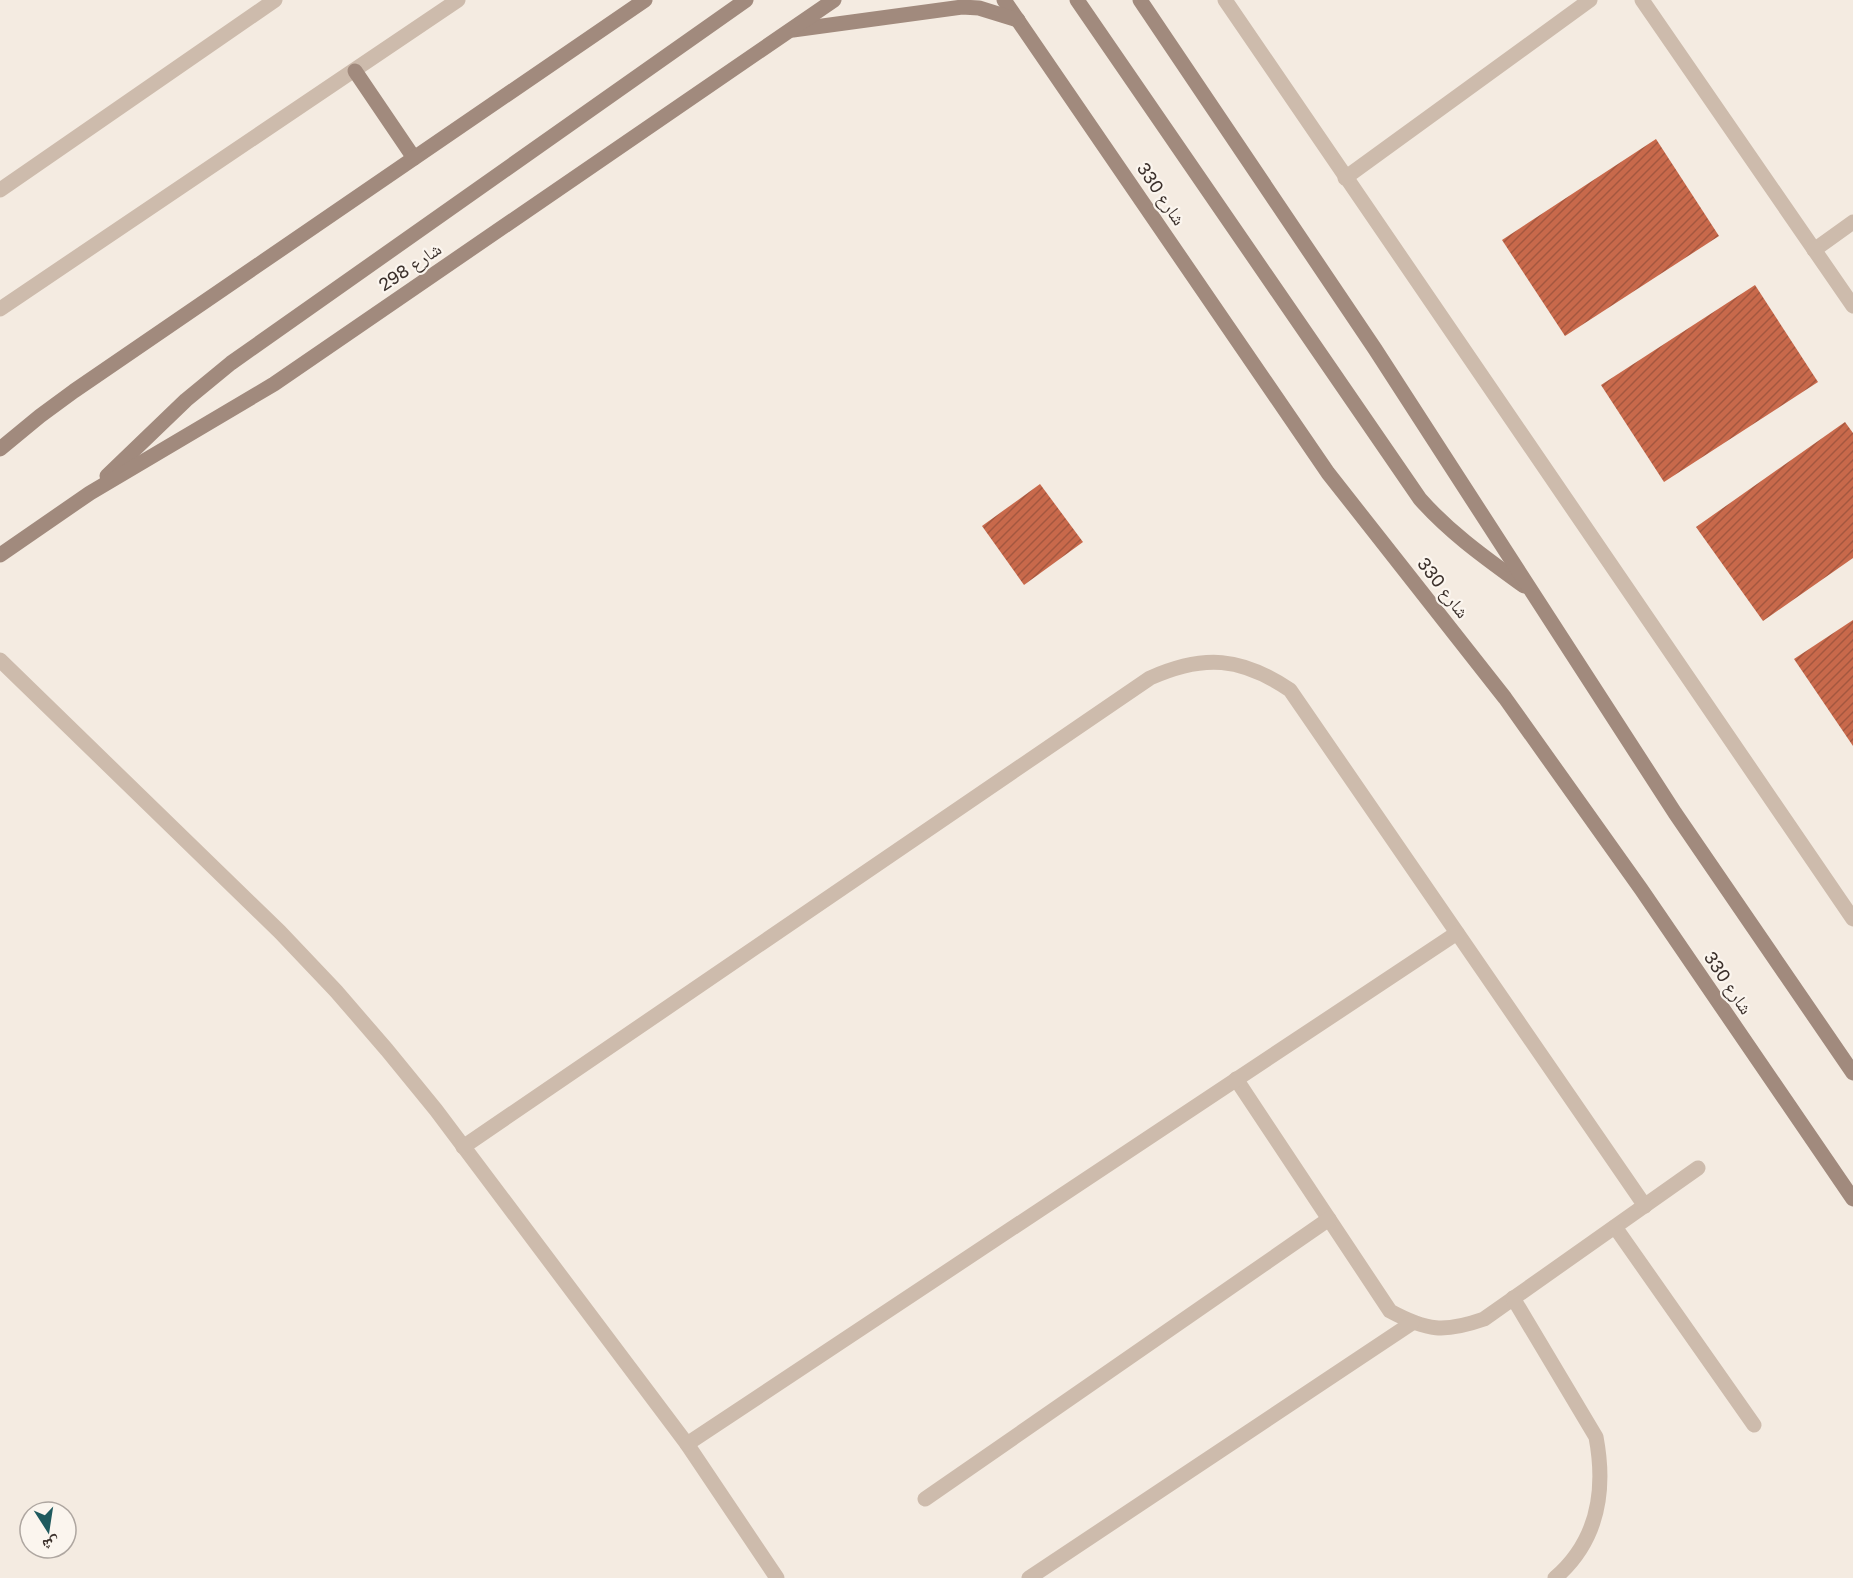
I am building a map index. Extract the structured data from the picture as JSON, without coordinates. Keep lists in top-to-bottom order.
{
  "streets": {
    "street": ["شارع 330", "شارع 298"]
  },
  "north": "bottom"
}
